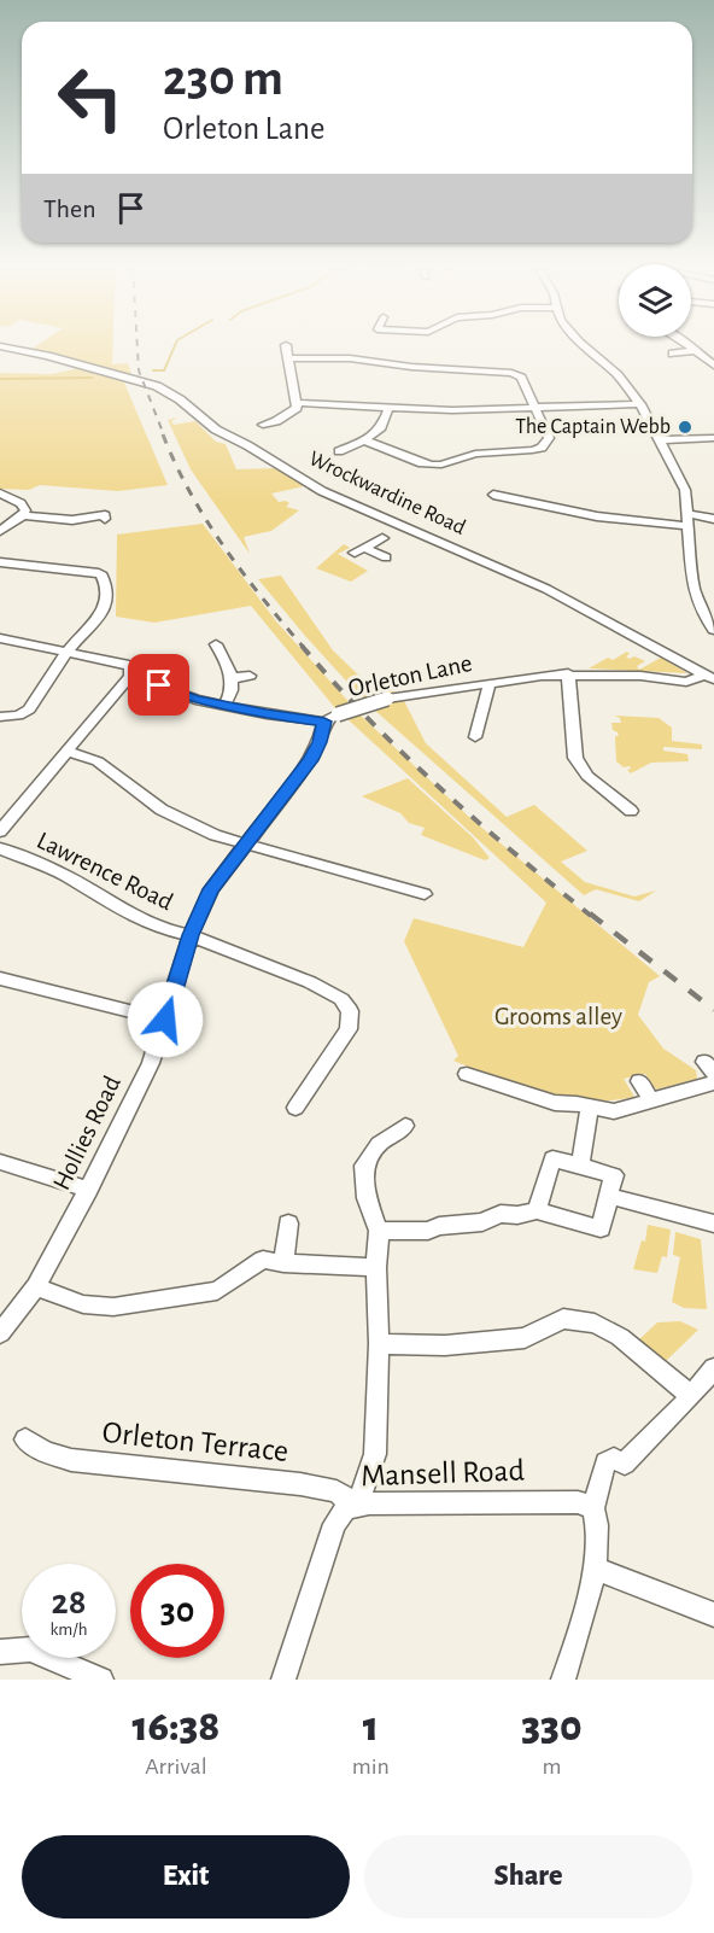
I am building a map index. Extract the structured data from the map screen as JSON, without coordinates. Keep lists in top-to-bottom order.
{
  "streets": {
    "street": [
      "Wrockwardine Road",
      "Orleton Lane",
      "Lawrence Road",
      "Hollies Road",
      "Orleton Terrace",
      "Mansell Road"
    ]
  },
  "crossings": [
    ["Wrockwardine Road", "Orleton Lane"],
    ["Orleton Lane", "Hollies Road"],
    ["Lawrence Road", "Hollies Road"],
    ["Orleton Terrace", "Mansell Road"]
  ],
  "parks": ["Grooms alley"],
  "places": ["The Captain Webb"],
  "page": {
    "turn": ["230 m", "Orleton Lane"],
    "then": "Then",
    "speed": "28 km/h",
    "limit": "30",
    "eta": [
      "16:38",
      "Arrival",
      "1",
      "min",
      "330",
      "m"
    ],
    "buttons": ["Exit", "Share"]
  }
}
